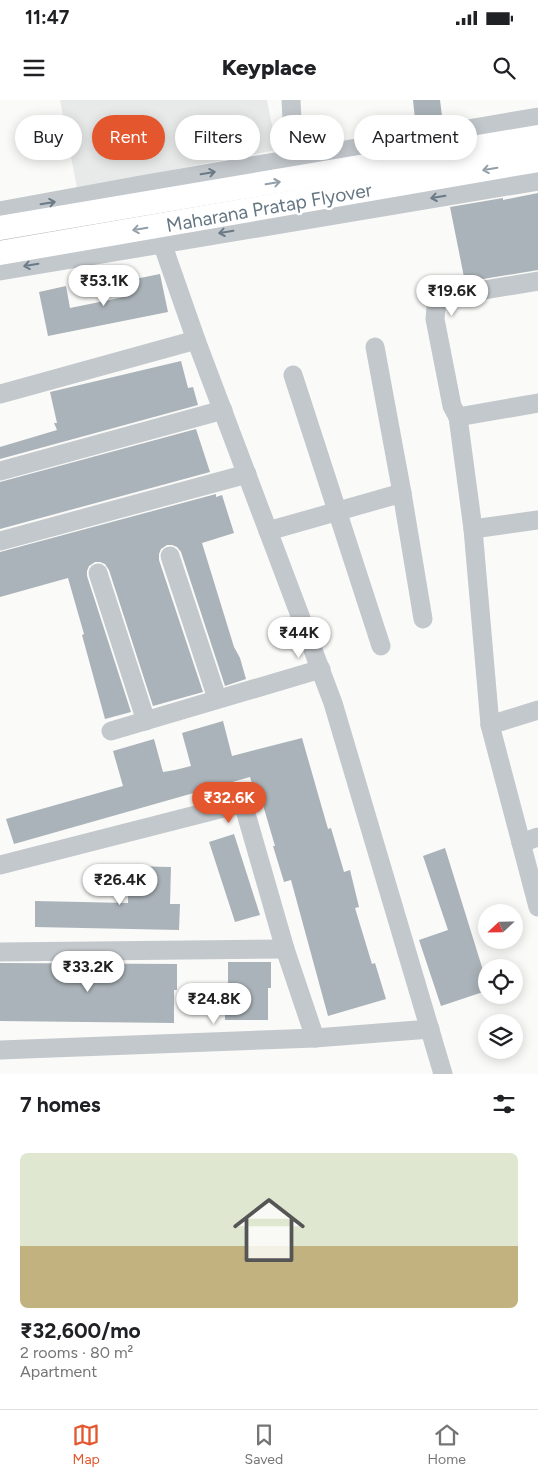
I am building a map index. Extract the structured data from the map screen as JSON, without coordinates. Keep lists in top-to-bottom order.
{
  "streets": {
    "main road": ["Maharana Pratap Flyover"]
  },
  "north": "left",
  "page": {
    "status": "11:47",
    "header": "Keyplace",
    "chip": [
      "Buy",
      "Rent",
      "Filters",
      "New",
      "Apartment"
    ],
    "price": [
      "₹53.1K",
      "₹19.6K",
      "₹44K",
      "₹32.6K",
      "₹26.4K",
      "₹33.2K",
      "₹24.8K"
    ],
    "heading": "7 homes",
    "list": [
      {
        "name": "₹32,600/mo",
        "note": "2 rooms · 80 m² · Apartment"
      }
    ],
    "tabs": ["Map", "Saved", "Home"]
  }
}
